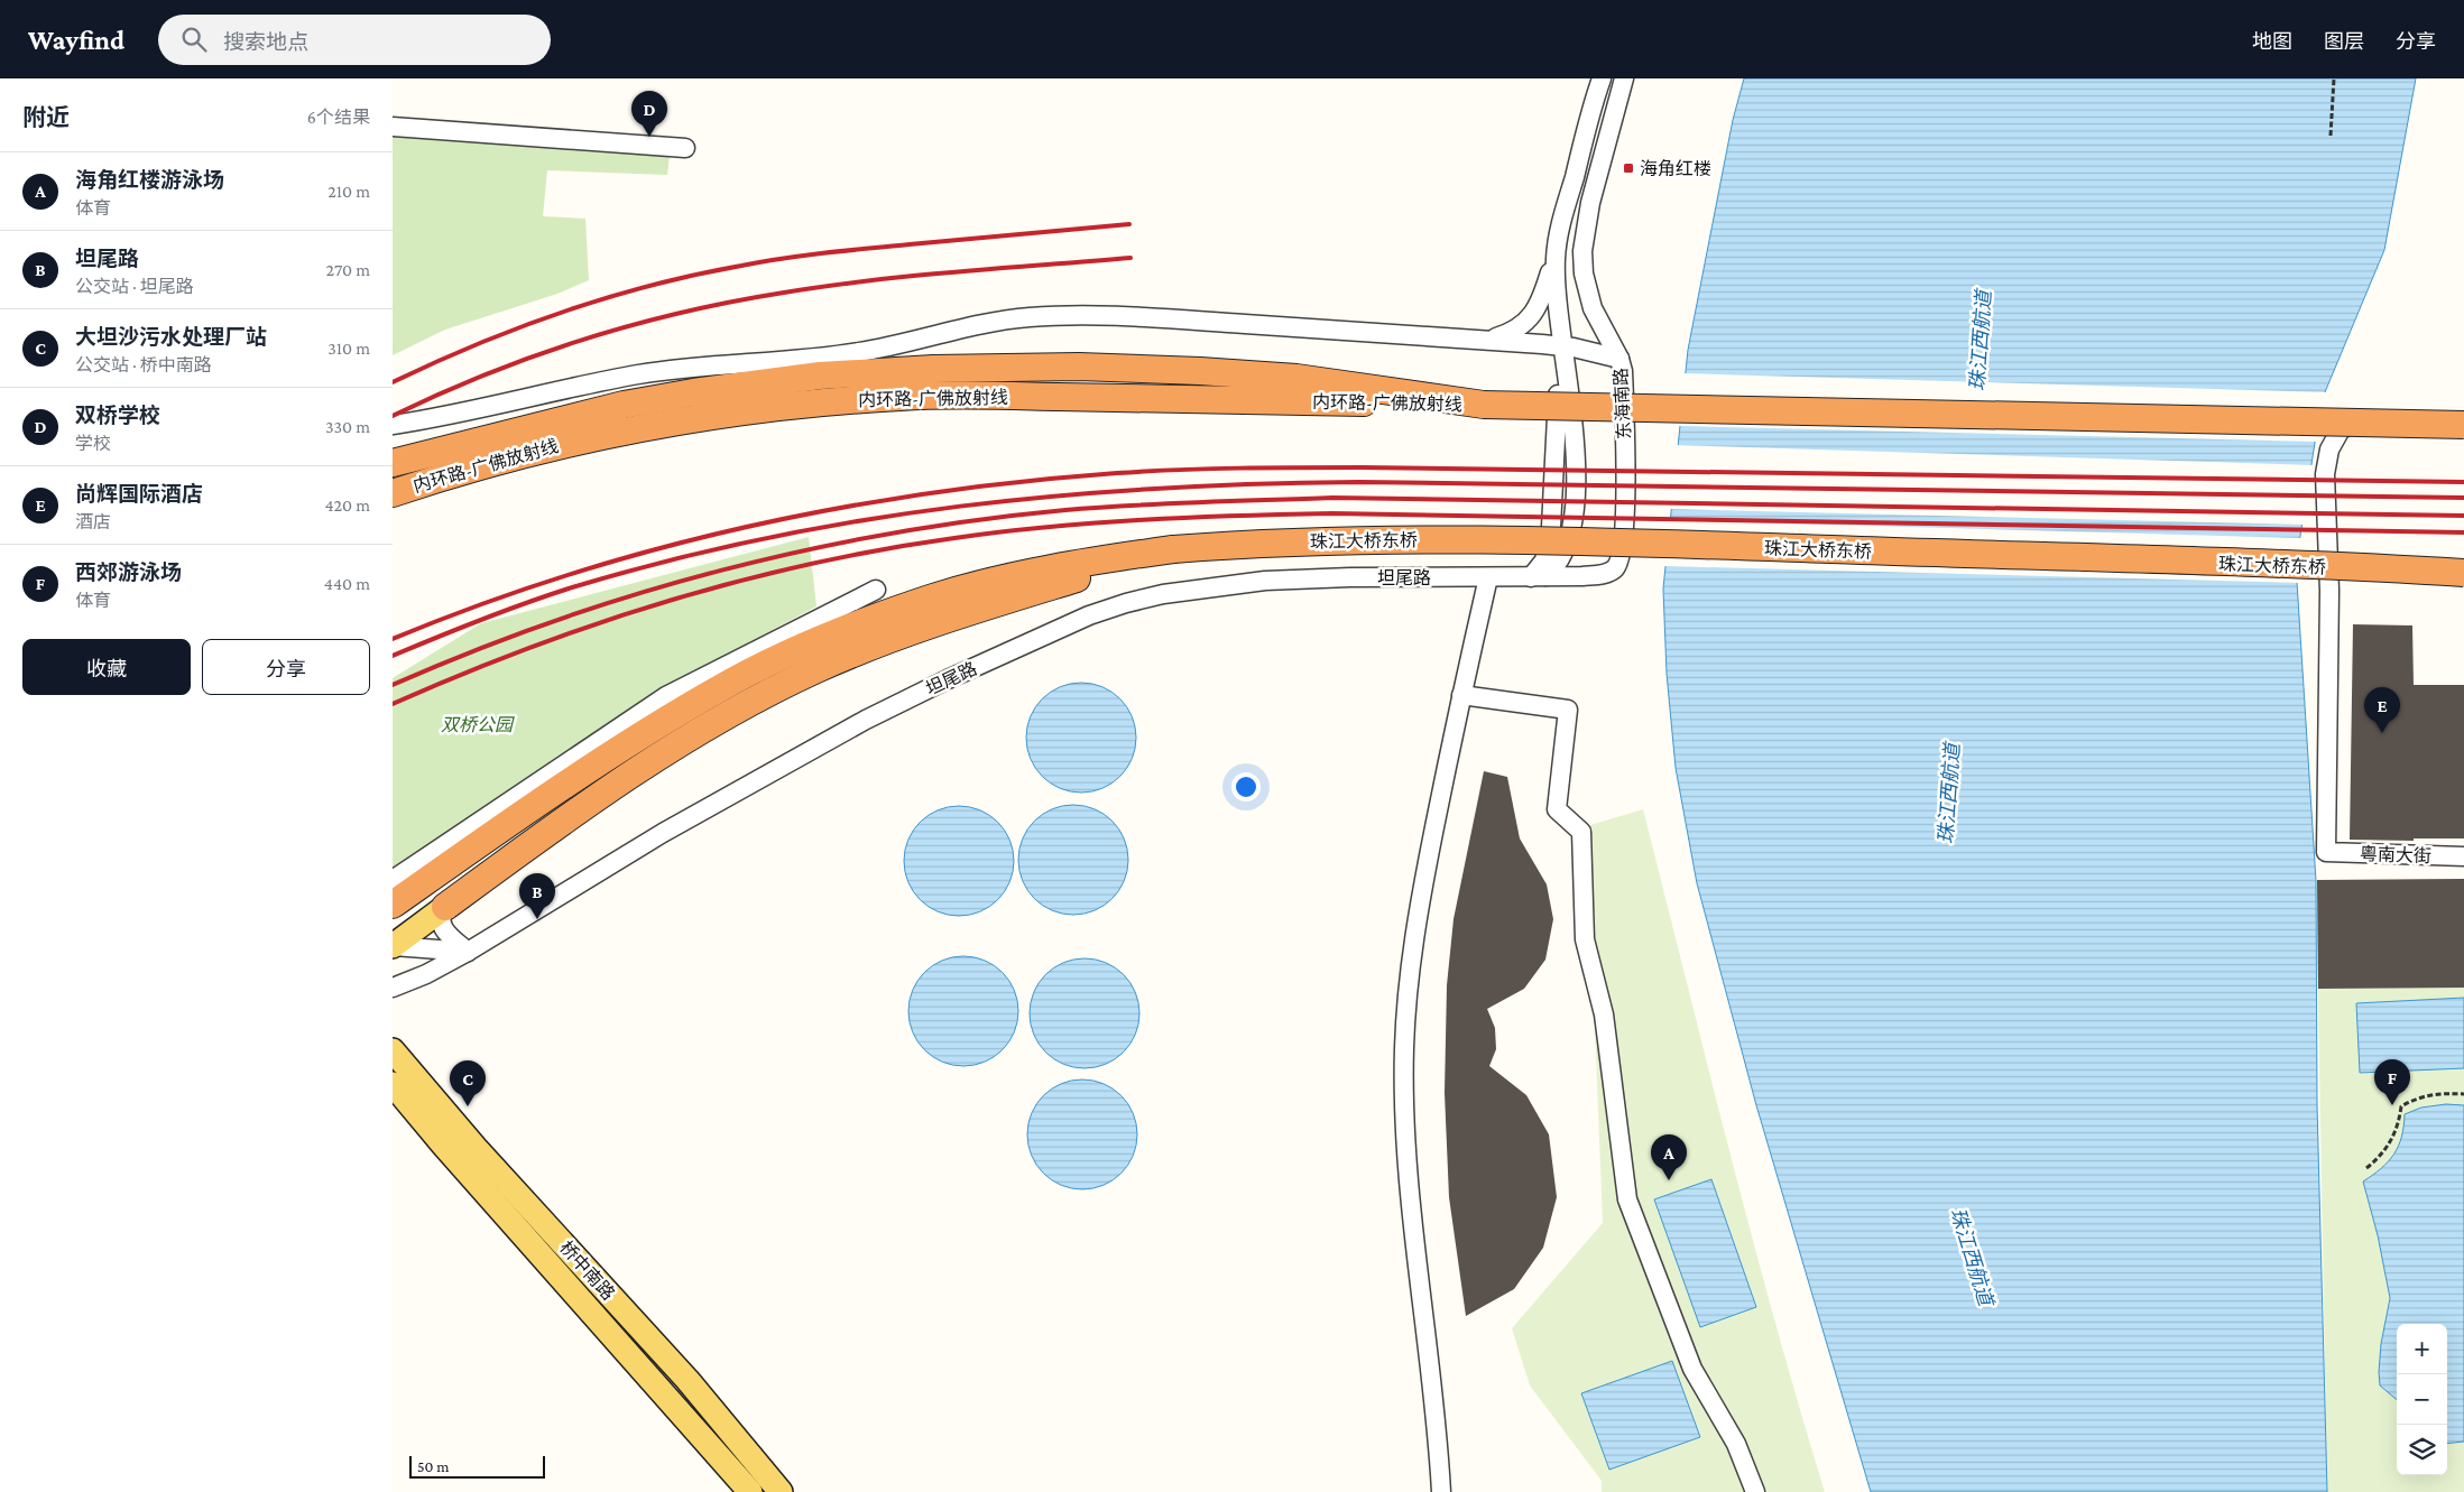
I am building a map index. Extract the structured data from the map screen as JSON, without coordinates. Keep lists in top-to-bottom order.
{
  "streets": {
    "highway": ["内环路-广佛放射线", "珠江大桥东桥"],
    "main road": ["桥中南路"],
    "street": ["东海南路", "坦尾路", "粵南大街"]
  },
  "crossings": [
    ["东海南路", "坦尾路"]
  ],
  "water": ["珠江西航道"],
  "parks": ["双桥公园"],
  "places": {
    "transit": ["海角红楼"]
  },
  "scale_bar": "50 m",
  "page": {
    "header": "Wayfind",
    "search": "搜索地点",
    "nav": ["地图", "图层", "分享"],
    "heading": ["附近", "6个结果"],
    "pins": [
      "D",
      "E",
      "B",
      "F",
      "C",
      "A"
    ],
    "list": [
      {
        "mark": "A",
        "name": "海角红楼游泳场",
        "note": "体育",
        "value": "210 m"
      },
      {
        "mark": "B",
        "name": "坦尾路",
        "note": "公交站 · 坦尾路",
        "value": "270 m"
      },
      {
        "mark": "C",
        "name": "大坦沙污水处理厂站",
        "note": "公交站 · 桥中南路",
        "value": "310 m"
      },
      {
        "mark": "D",
        "name": "双桥学校",
        "note": "学校",
        "value": "330 m"
      },
      {
        "mark": "E",
        "name": "尚辉国际酒店",
        "note": "酒店",
        "value": "420 m"
      },
      {
        "mark": "F",
        "name": "西郊游泳场",
        "note": "体育",
        "value": "440 m"
      }
    ],
    "buttons": ["收藏", "分享"],
    "map_buttons": ["+", "−"],
    "scale": "50 m"
  }
}
